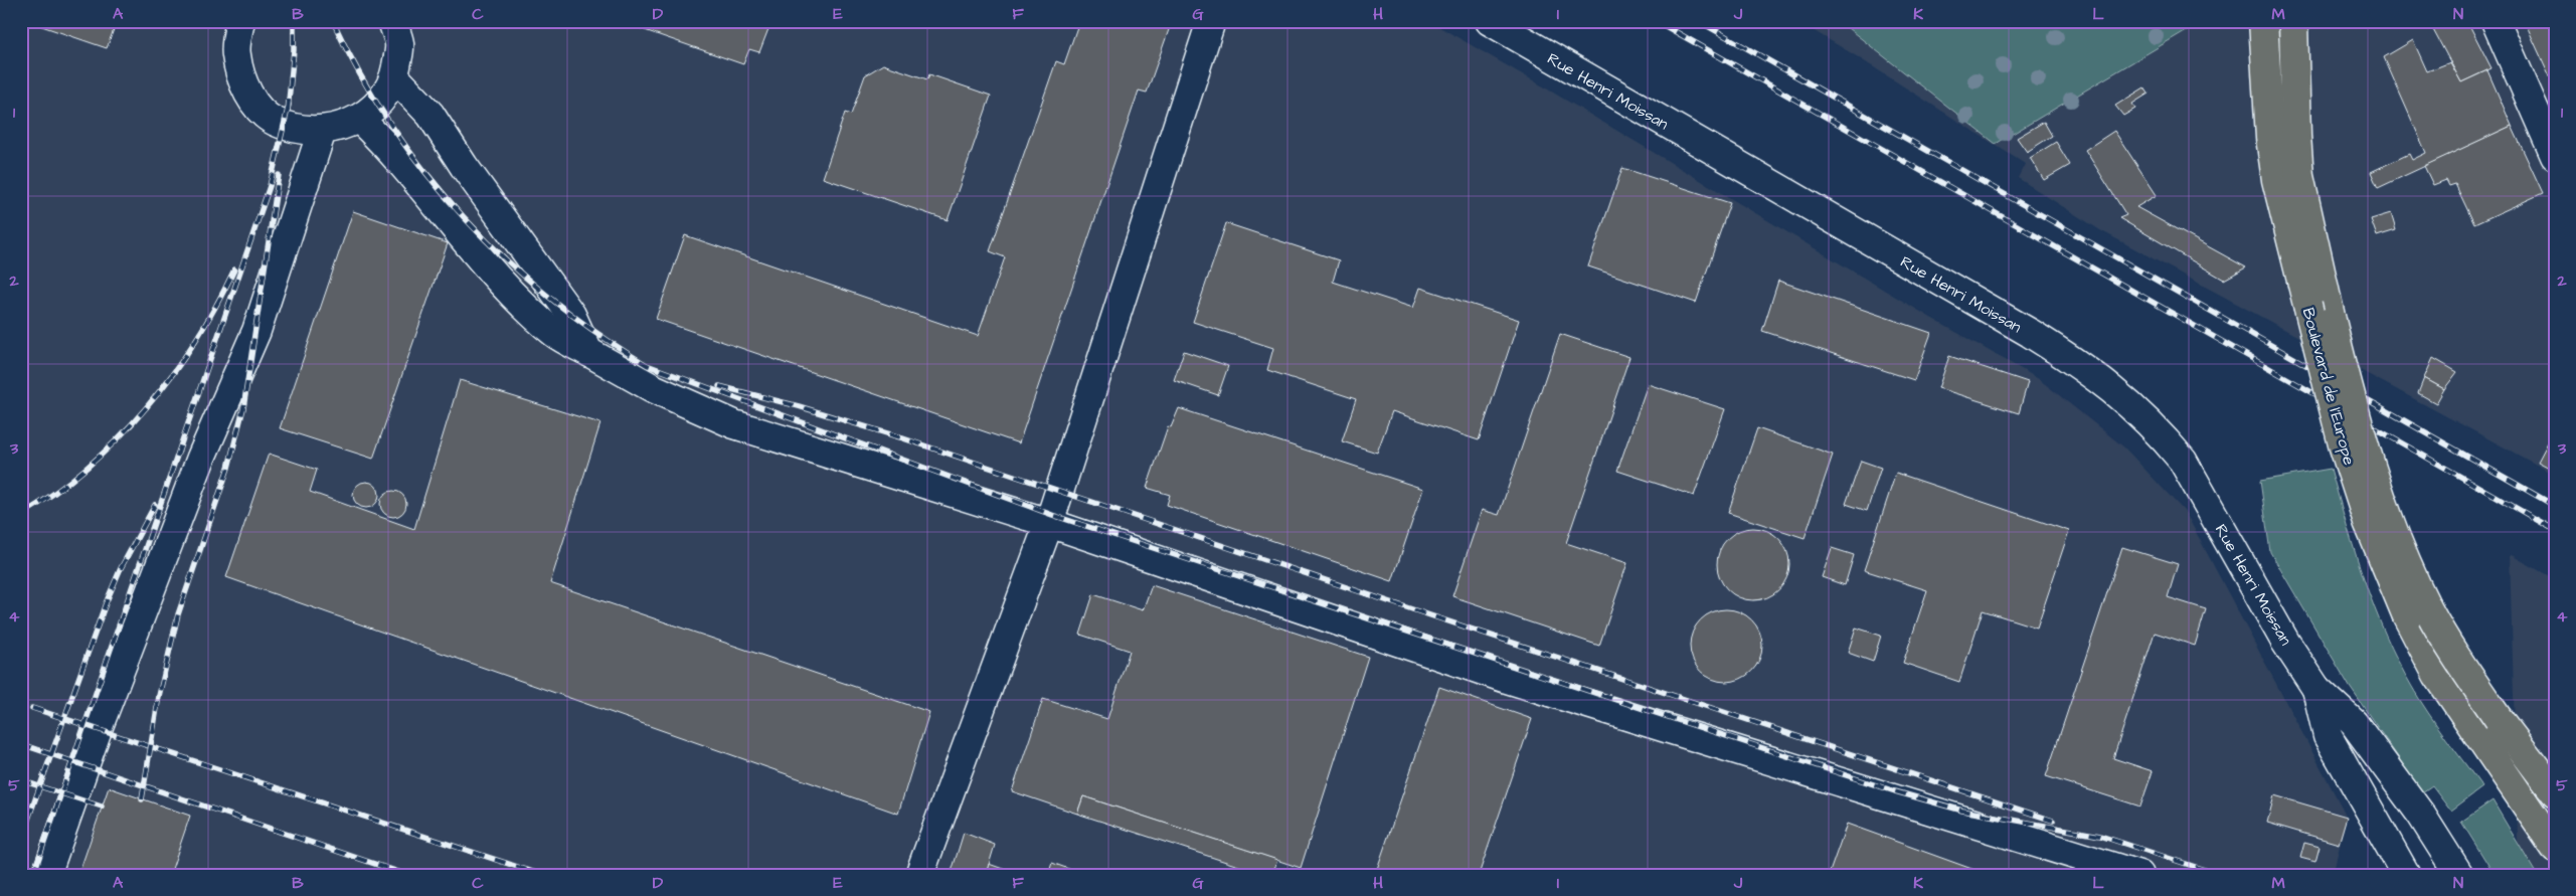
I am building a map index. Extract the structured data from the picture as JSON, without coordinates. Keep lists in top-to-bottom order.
{
  "streets": {
    "main road": ["Boulevard de l'Europe"],
    "street": ["Rue Henri Moissan"]
  },
  "grid": {
    "columns": [
      "A",
      "B",
      "C",
      "D",
      "E",
      "F",
      "G",
      "H",
      "I",
      "J",
      "K",
      "L",
      "M",
      "N"
    ],
    "rows": [
      "1",
      "2",
      "3",
      "4",
      "5"
    ]
  }
}
